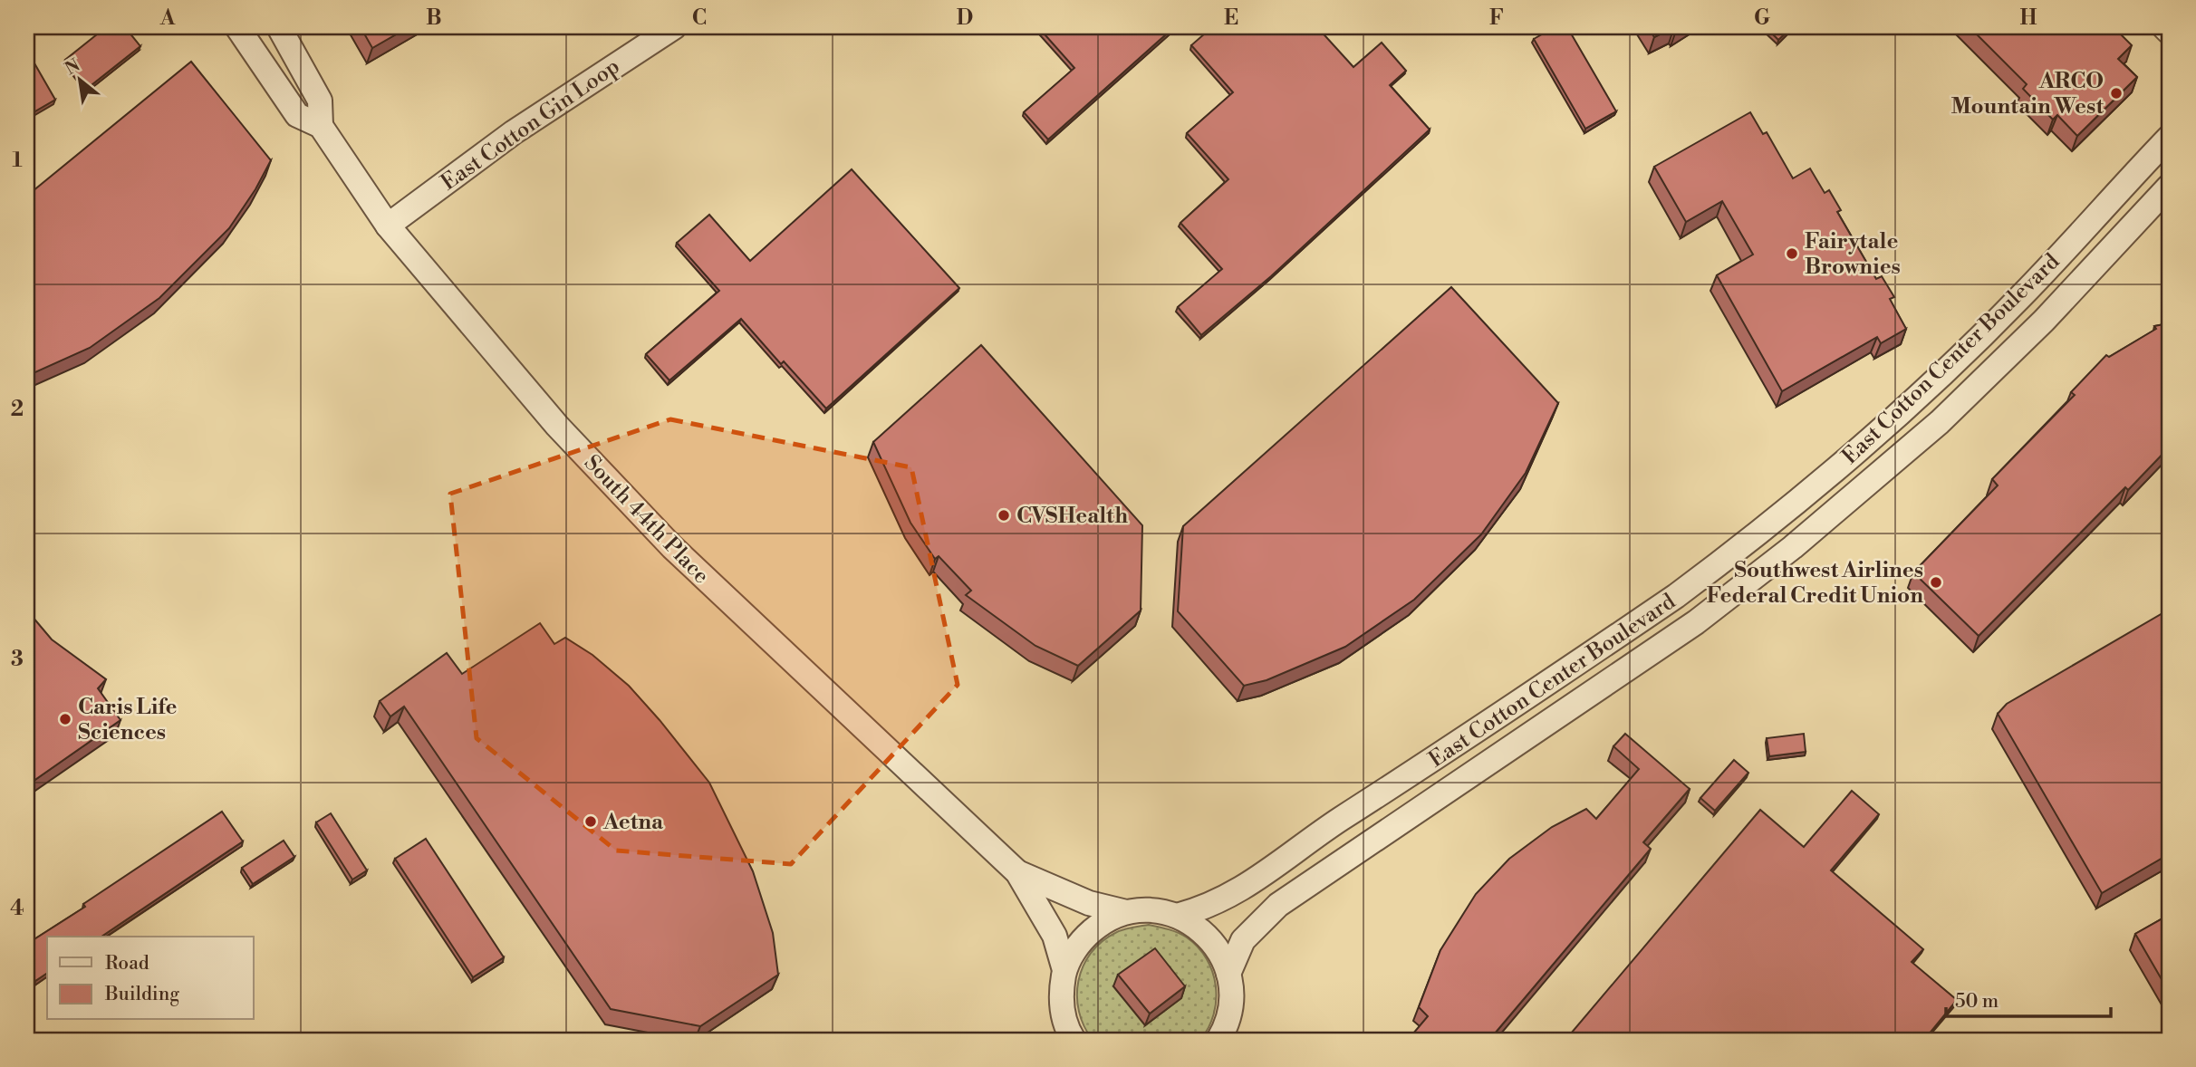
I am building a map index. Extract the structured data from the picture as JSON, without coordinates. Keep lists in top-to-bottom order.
{
  "streets": {
    "street": ["East Cotton Gin Loop", "East Cotton Center Boulevard", "South 44th Place"]
  },
  "crossings": [
    ["East Cotton Gin Loop", "South 44th Place"],
    ["East Cotton Center Boulevard", "South 44th Place"]
  ],
  "places": [
    "ARCO Mountain West",
    "Fairytale Brownies",
    "CVSHealth",
    "Southwest Airlines Federal Credit Union",
    "Caris Life Sciences",
    "Aetna"
  ],
  "legend": ["Road", "Building"],
  "scale_bar": "50 m",
  "north": "top left",
  "grid": {
    "columns": [
      "A",
      "B",
      "C",
      "D",
      "E",
      "F",
      "G",
      "H"
    ],
    "rows": [
      "1",
      "2",
      "3",
      "4"
    ]
  }
}
